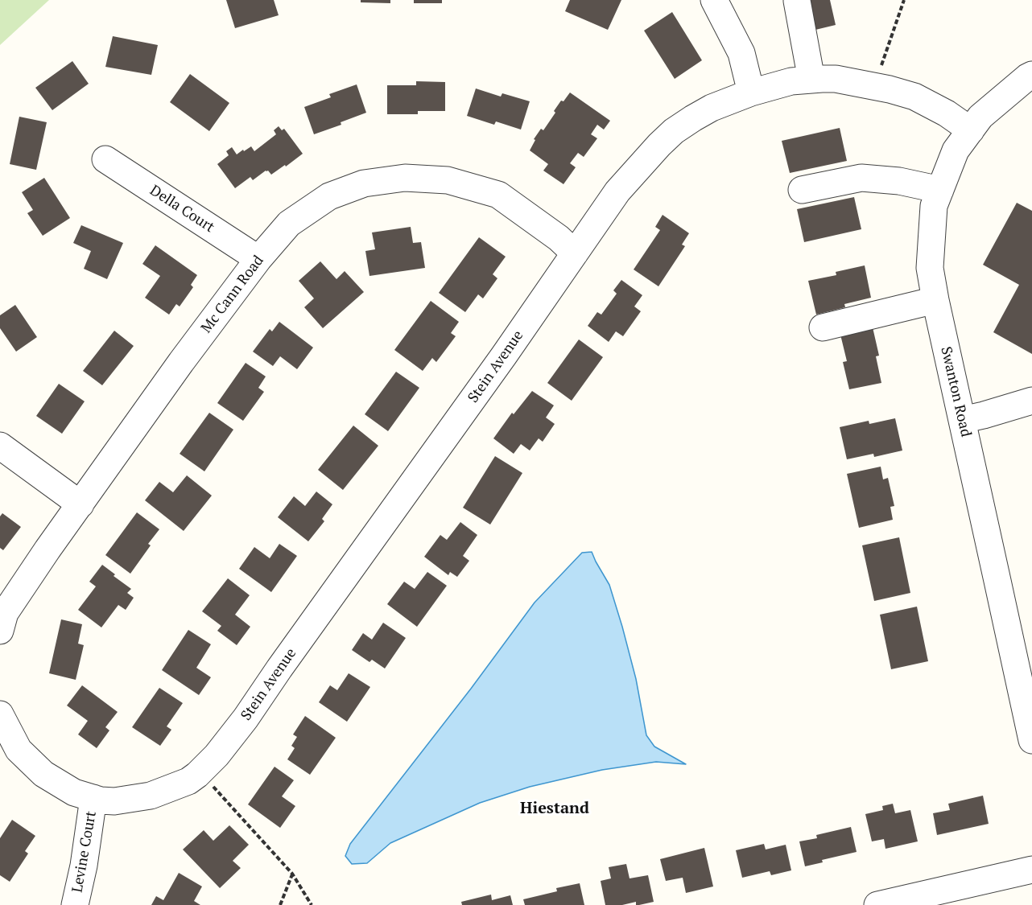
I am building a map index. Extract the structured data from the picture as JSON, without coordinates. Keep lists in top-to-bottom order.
{
  "streets": {
    "street": [
      "Della Court",
      "Mc Cann Road",
      "Stein Avenue",
      "Swanton Road",
      "Levine Court"
    ]
  },
  "crossings": [
    ["Della Court", "Mc Cann Road"],
    ["Mc Cann Road", "Stein Avenue"],
    ["Stein Avenue", "Swanton Road"],
    ["Stein Avenue", "Levine Court"]
  ],
  "districts": ["Hiestand"]
}
